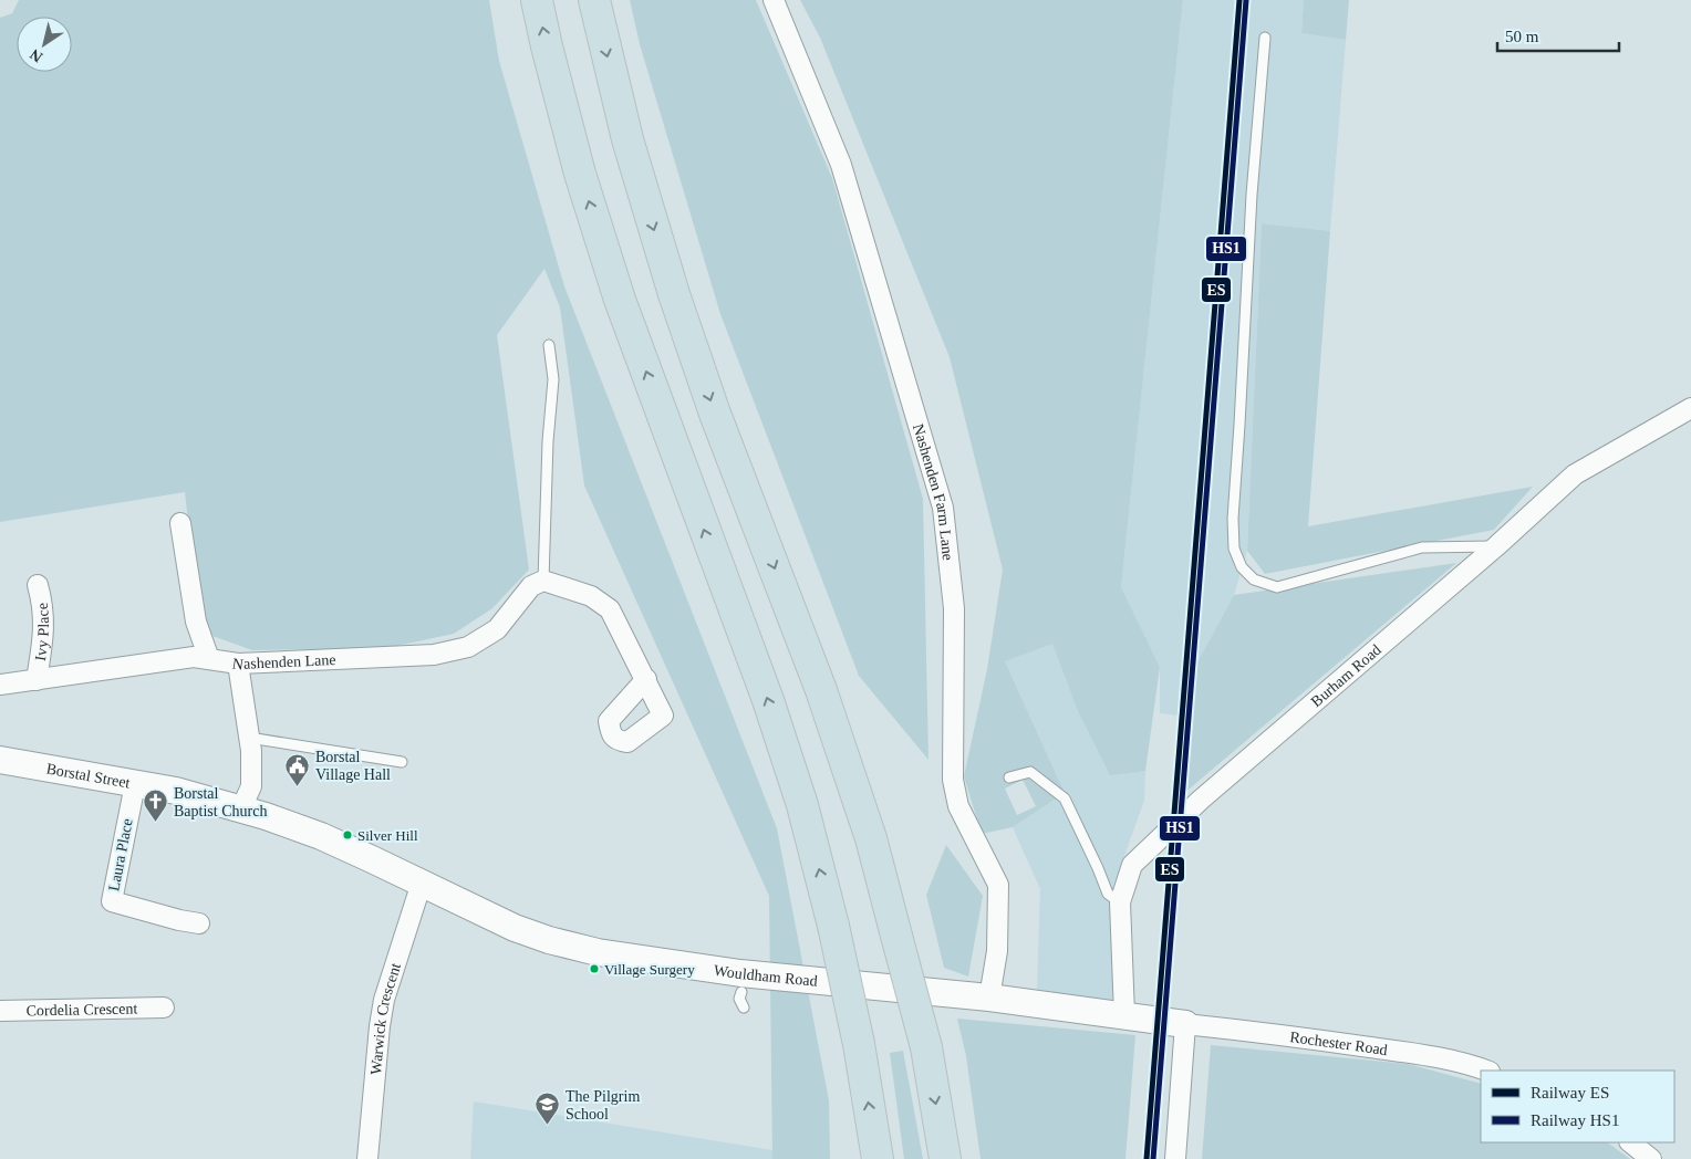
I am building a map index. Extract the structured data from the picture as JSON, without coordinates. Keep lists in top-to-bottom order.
{
  "streets": {
    "street": [
      "Nashenden Farm Lane",
      "Ivy Place",
      "Nashenden Lane",
      "Burham Road",
      "Borstal Street",
      "Laura Place",
      "Wouldham Road",
      "Cordelia Crescent",
      "Warwick Crescent",
      "Rochester Road"
    ]
  },
  "crossings": [
    ["Nashenden Farm Lane", "Wouldham Road"],
    ["Ivy Place", "Nashenden Lane"],
    ["Burham Road", "Wouldham Road"],
    ["Borstal Street", "Laura Place"],
    ["Borstal Street", "Wouldham Road"],
    ["Wouldham Road", "Warwick Crescent"],
    ["Wouldham Road", "Rochester Road"]
  ],
  "places": {
    "public building": ["Borstal Village Hall"],
    "church": ["Borstal Baptist Church"],
    "other": ["Silver Hill", "Village Surgery"],
    "school or university": ["The Pilgrim School"]
  },
  "lines": ["rail line ES", "rail line HS1"],
  "legend": ["Railway ES", "Railway HS1"],
  "scale_bar": "50 m",
  "north": "bottom left"
}
